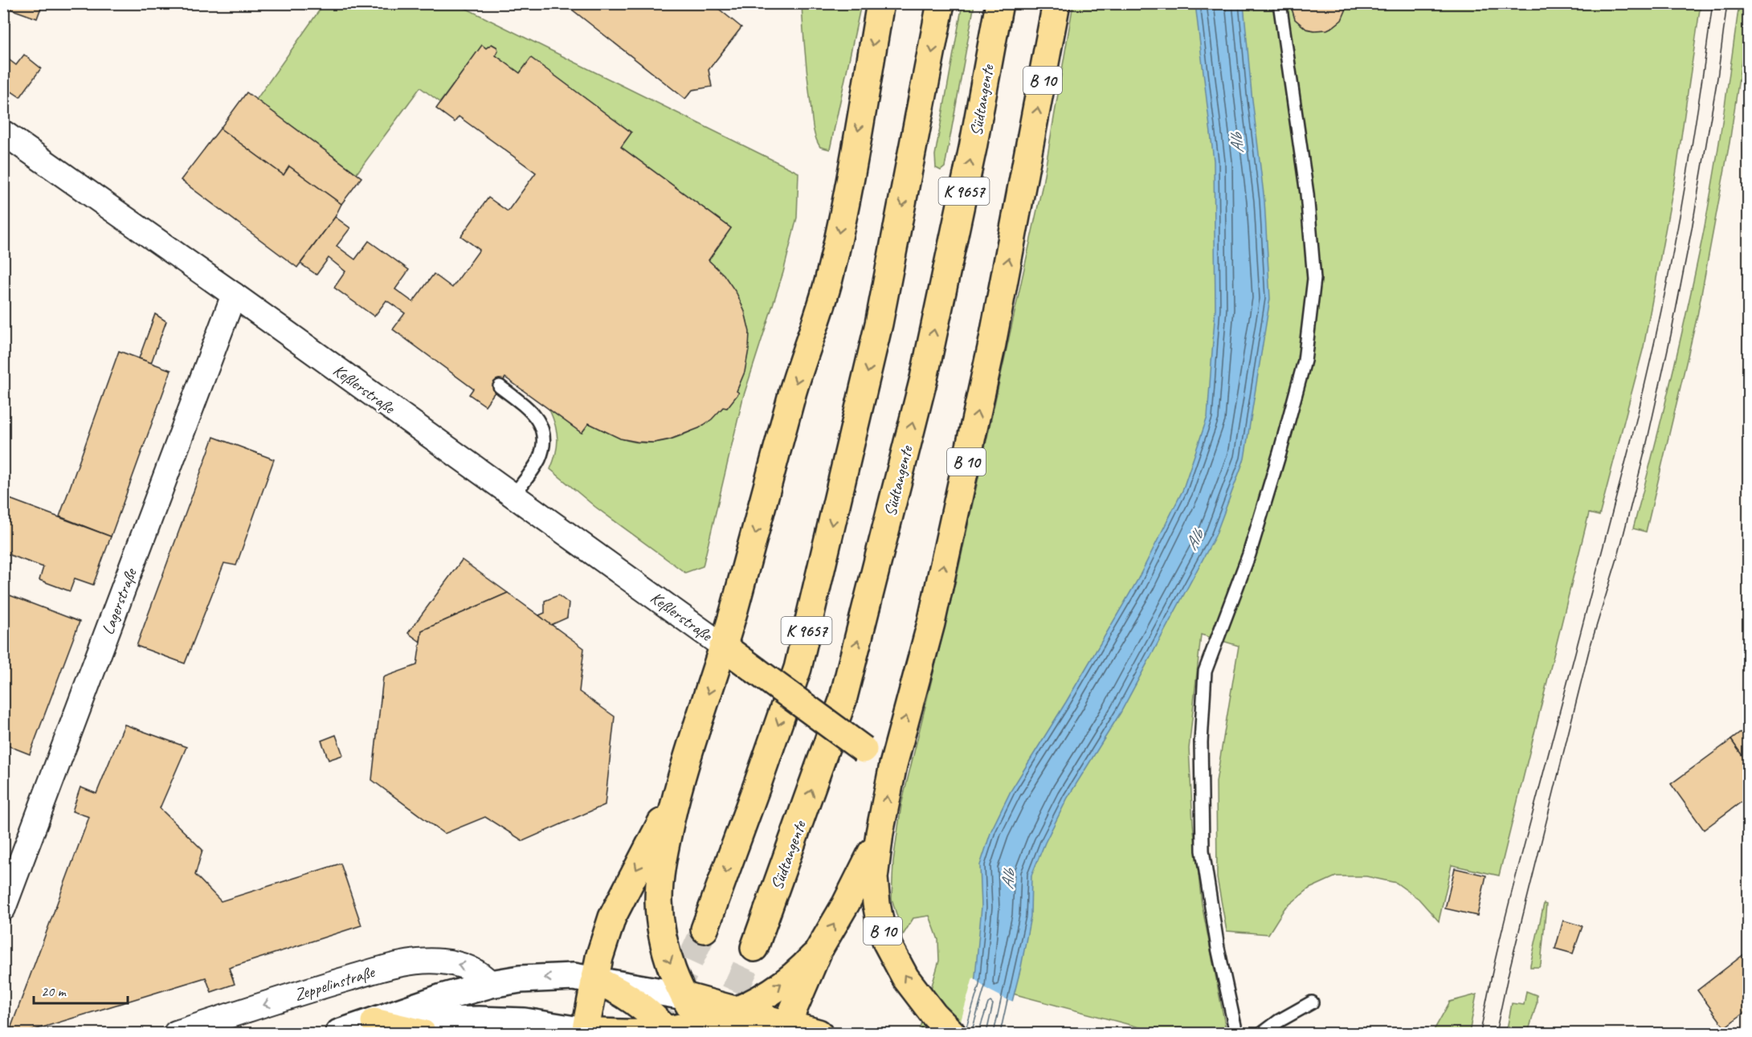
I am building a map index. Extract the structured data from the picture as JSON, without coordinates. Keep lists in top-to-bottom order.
{
  "streets": {
    "main road": ["B 10", "Südtangente", "K 9657"],
    "street": ["Keßlerstraße", "Lagerstraße", "Zeppelinstraße"]
  },
  "crossings": [
    ["Keßlerstraße", "Lagerstraße"]
  ],
  "water": ["Alb"],
  "scale_bar": "20 m"
}
